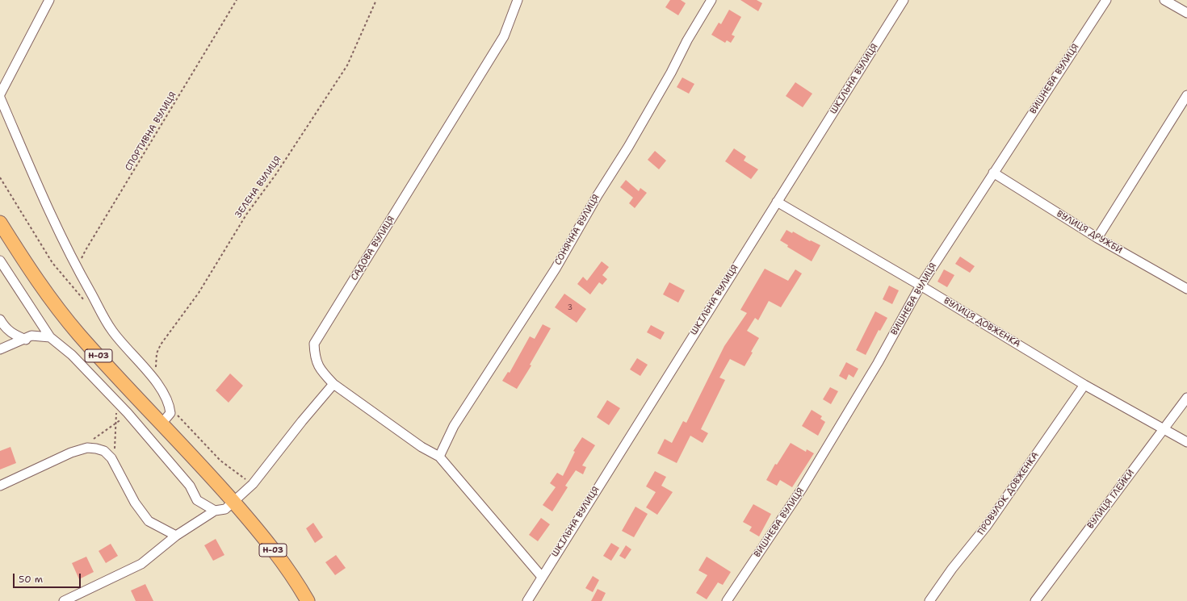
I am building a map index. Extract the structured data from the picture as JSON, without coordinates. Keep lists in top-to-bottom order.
{
  "streets": {
    "main road": ["Н-03"],
    "street": [
      "ШКІЛЬНА ВУЛИЦЯ",
      "ВИШНЕВА ВУЛИЦЯ",
      "СОНЯЧНА ВУЛИЦЯ",
      "ВУЛИЦЯ ДРУЖБИ",
      "САДОВА ВУЛИЦЯ",
      "ВУЛИЦЯ ДОВЖЕНКА",
      "ПРОВУЛОК ДОВЖЕНКА",
      "ВУЛИЦЯ ГЛЕЙКИ"
    ],
    "path": ["СПОРТИВНА ВУЛИЦЯ", "ЗЕЛЕНА ВУЛИЦЯ"]
  },
  "crossings": [
    ["ШКІЛЬНА ВУЛИЦЯ", "ВУЛИЦЯ ДОВЖЕНКА"],
    ["ВИШНЕВА ВУЛИЦЯ", "ВУЛИЦЯ ДРУЖБИ"],
    ["ВИШНЕВА ВУЛИЦЯ", "ВУЛИЦЯ ДОВЖЕНКА"],
    ["СОНЯЧНА ВУЛИЦЯ", "САДОВА ВУЛИЦЯ"],
    ["ВУЛИЦЯ ДОВЖЕНКА", "ПРОВУЛОК ДОВЖЕНКА"],
    ["ВУЛИЦЯ ДОВЖЕНКА", "ВУЛИЦЯ ГЛЕЙКИ"]
  ],
  "house_numbers": ["3"],
  "scale_bar": "50 m"
}
